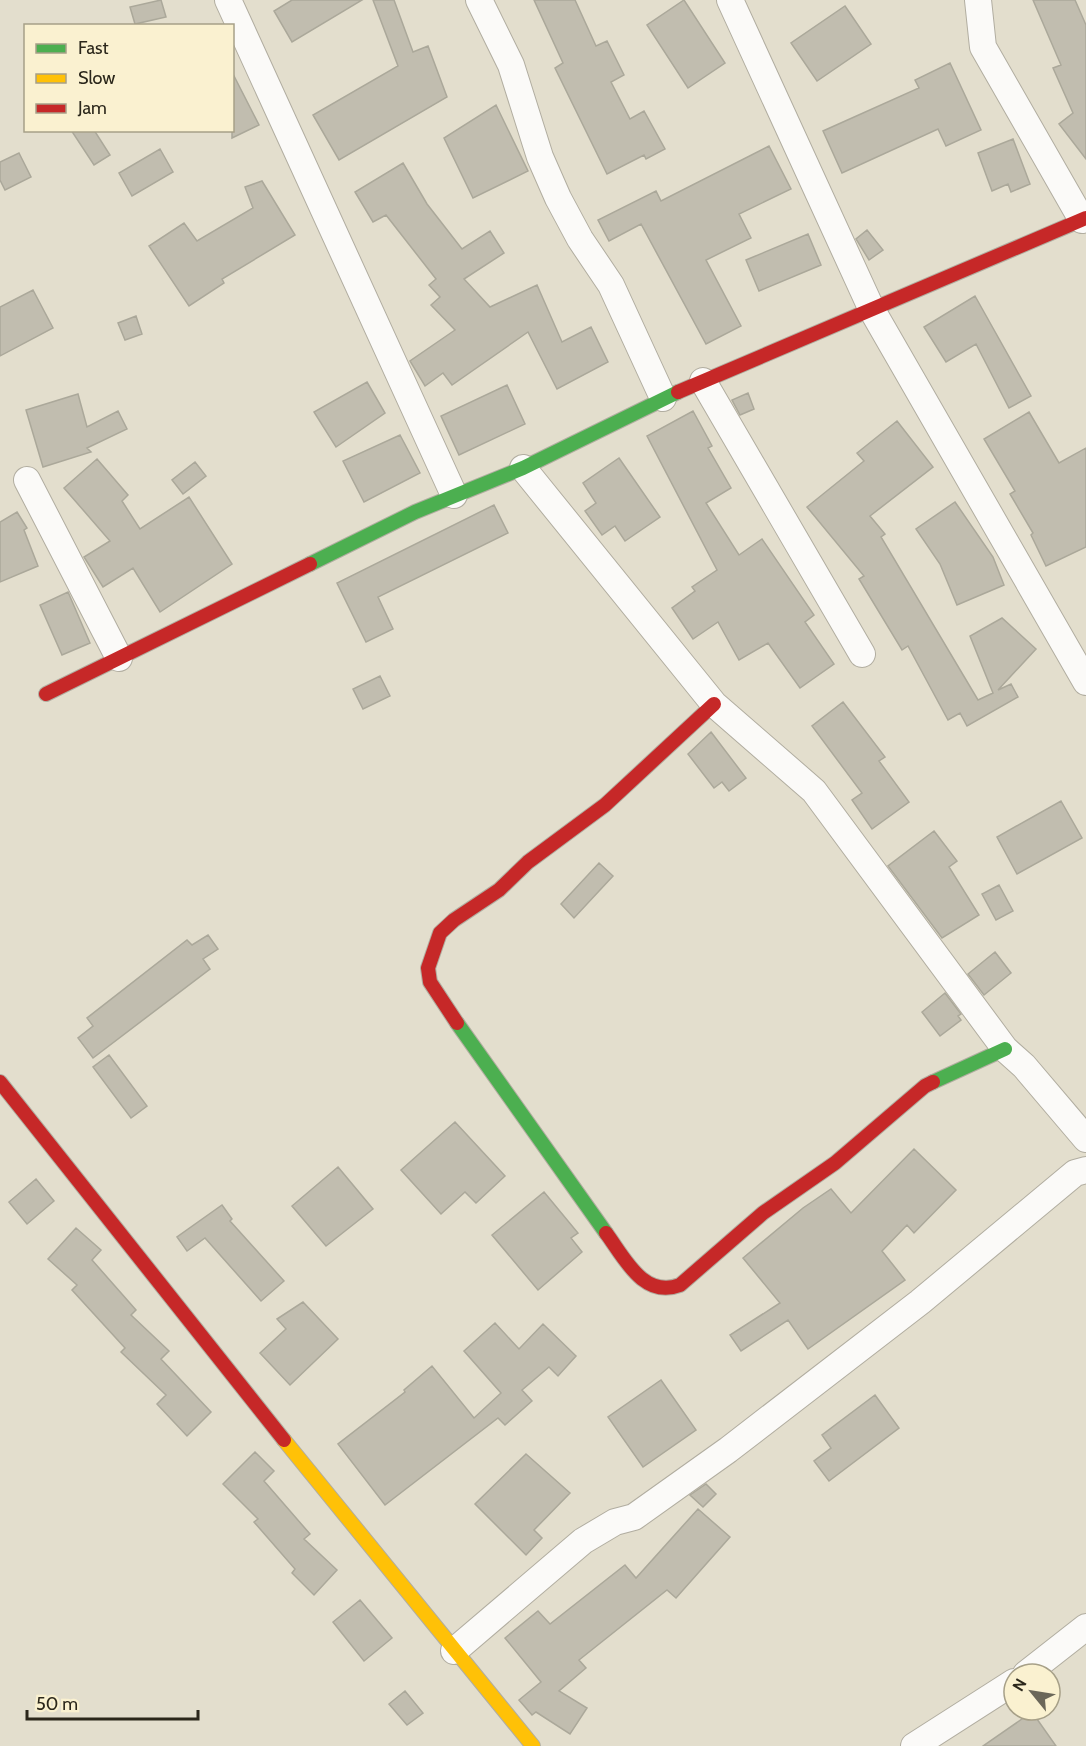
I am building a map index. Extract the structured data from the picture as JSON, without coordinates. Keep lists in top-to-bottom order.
{
  "legend": ["Fast", "Slow", "Jam"],
  "scale_bar": "50 m",
  "north": "top left"
}
